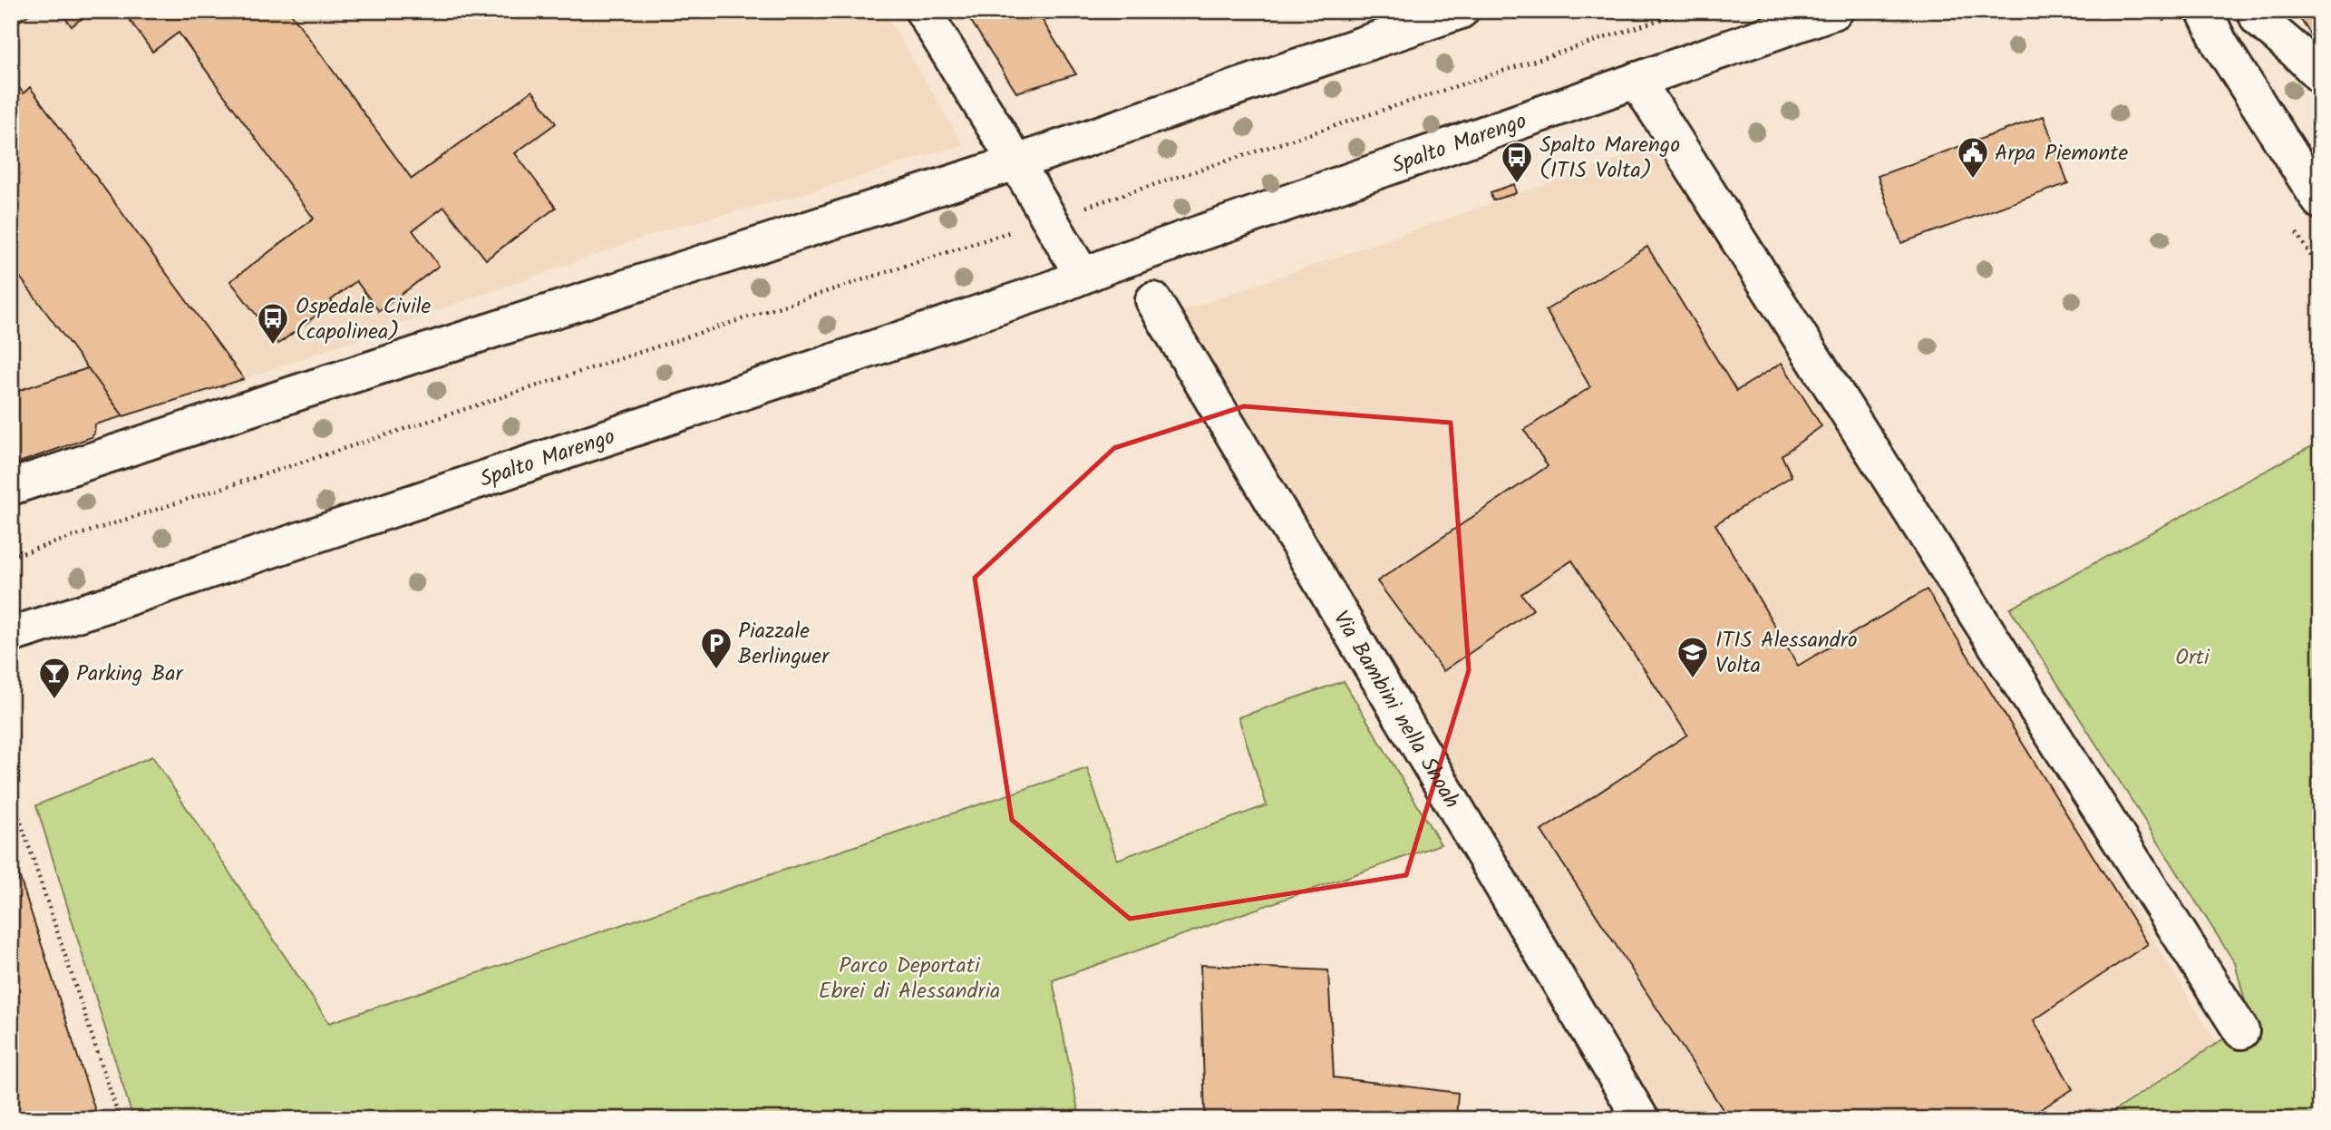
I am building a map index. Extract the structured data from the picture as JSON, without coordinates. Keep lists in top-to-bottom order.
{
  "streets": {
    "main road": ["Spalto Marengo", "Via Bambini nella Shoah"]
  },
  "parks": ["Orti", "Parco Deportati Ebrei di Alessandria"],
  "places": {
    "public building": ["Arpa Piemonte"],
    "bus stop": ["Spalto Marengo (ITIS Volta)", "Ospedale Civile (capolinea)"],
    "parking": ["Piazzale Berlinguer"],
    "school or university": ["ITIS Alessandro Volta"],
    "bar": ["Parking Bar"]
  }
}
